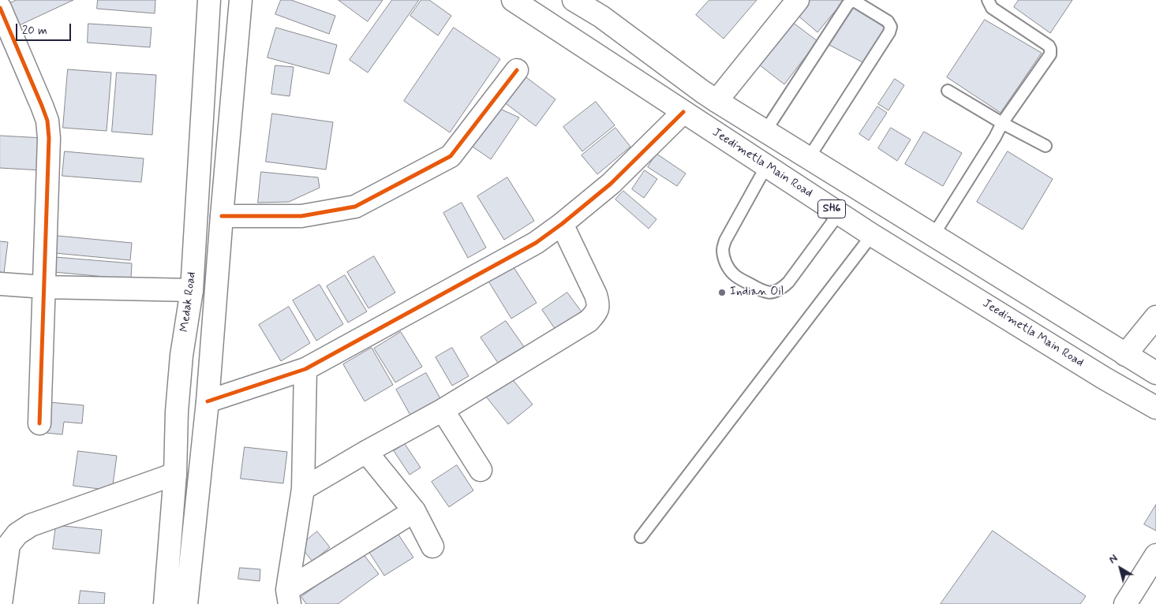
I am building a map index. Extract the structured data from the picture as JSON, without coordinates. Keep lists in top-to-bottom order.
{
  "streets": {
    "street": ["Jeedimetla Main Road", "SH6", "Medak Road"]
  },
  "places": ["Indian Oil"],
  "scale_bar": "20 m",
  "north": "top left"
}
